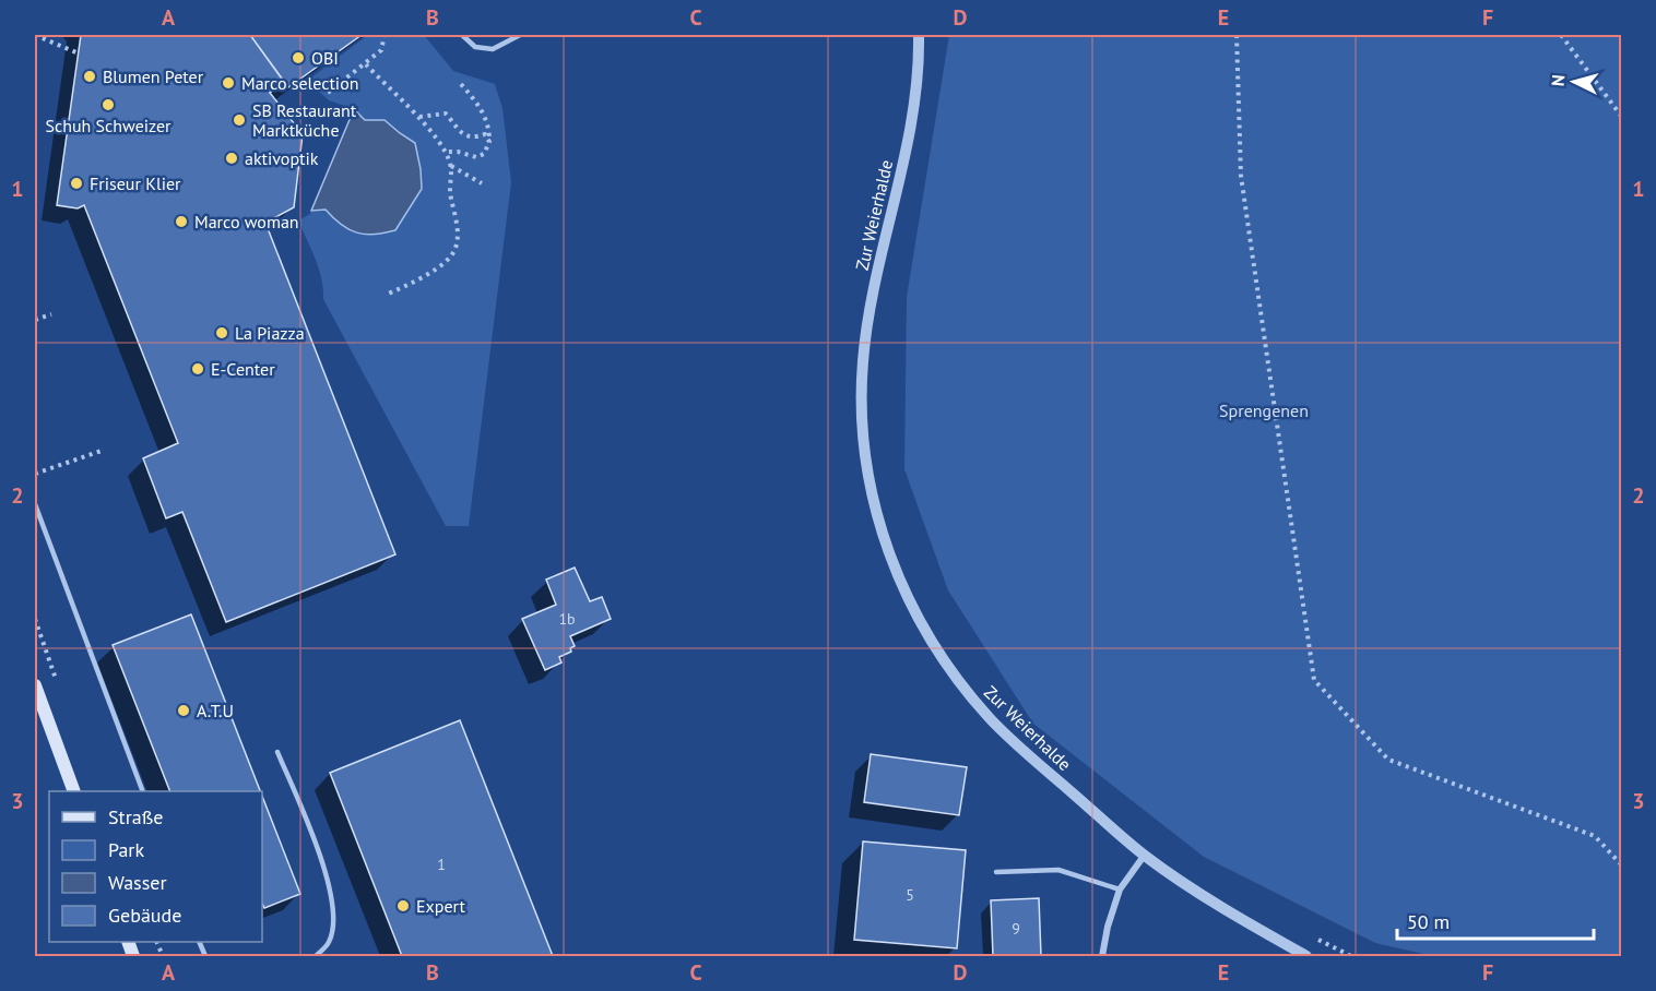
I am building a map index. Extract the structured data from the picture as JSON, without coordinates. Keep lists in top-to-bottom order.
{
  "streets": {
    "street": ["Zur Weierhalde"]
  },
  "parks": ["Sprengenen"],
  "places": [
    "OBI",
    "Blumen Peter",
    "Marco selection",
    "Schuh Schweizer",
    "SB Restaurant Marktküche",
    "aktivoptik",
    "Friseur Klier",
    "Marco woman",
    "La Piazza",
    "E-Center",
    "A.T.U",
    "Expert"
  ],
  "house_numbers": [
    "1b",
    "1",
    "5",
    "9"
  ],
  "legend": [
    "Straße",
    "Park",
    "Wasser",
    "Gebäude"
  ],
  "scale_bar": "50 m",
  "north": "left",
  "grid": {
    "columns": [
      "A",
      "B",
      "C",
      "D",
      "E",
      "F"
    ],
    "rows": ["1", "2", "3"]
  }
}
